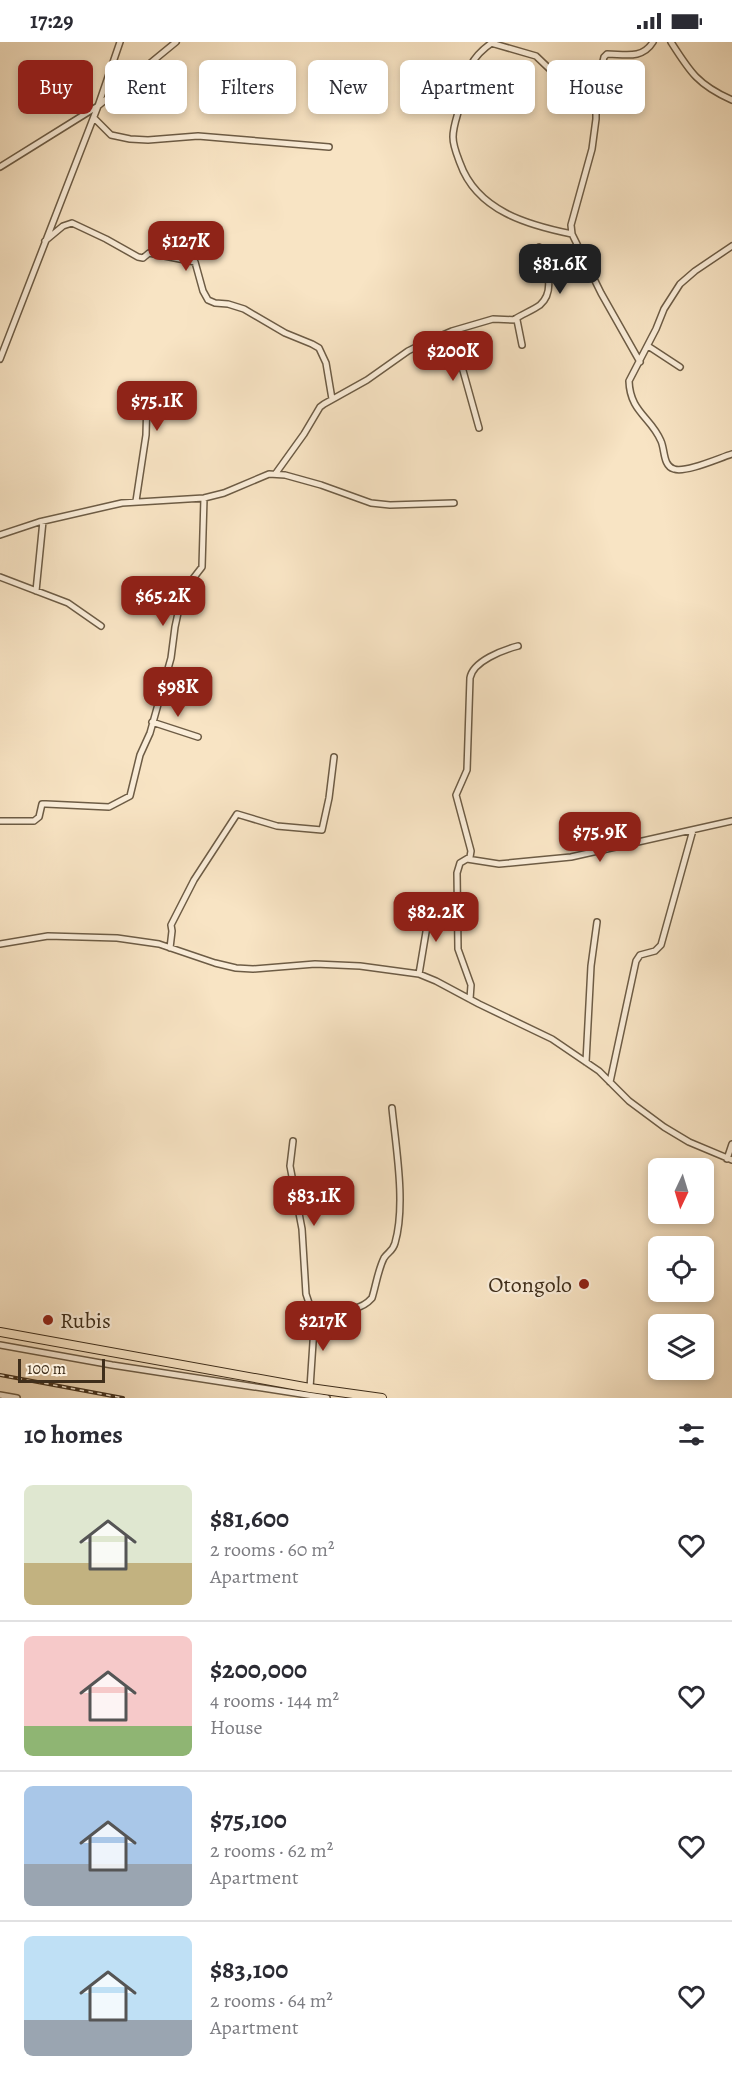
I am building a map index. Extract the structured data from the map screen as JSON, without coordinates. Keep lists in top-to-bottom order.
{
  "places": ["Otongolo", "Rubis"],
  "scale_bar": "100 m",
  "north": "bottom",
  "page": {
    "status": "17:29",
    "chip": [
      "Buy",
      "Rent",
      "Filters",
      "New",
      "Apartment",
      "House"
    ],
    "price": [
      "$127K",
      "$81.6K",
      "$200K",
      "$75.1K",
      "$65.2K",
      "$98K",
      "$75.9K",
      "$82.2K",
      "$83.1K",
      "$217K"
    ],
    "scale": "100 m",
    "heading": "10 homes",
    "list": [
      {
        "name": "$81,600",
        "note": "2 rooms · 60 m² · Apartment"
      },
      {
        "name": "$200,000",
        "note": "4 rooms · 144 m² · House"
      },
      {
        "name": "$75,100",
        "note": "2 rooms · 62 m² · Apartment"
      },
      {
        "name": "$83,100",
        "note": "2 rooms · 64 m² · Apartment"
      }
    ]
  }
}
